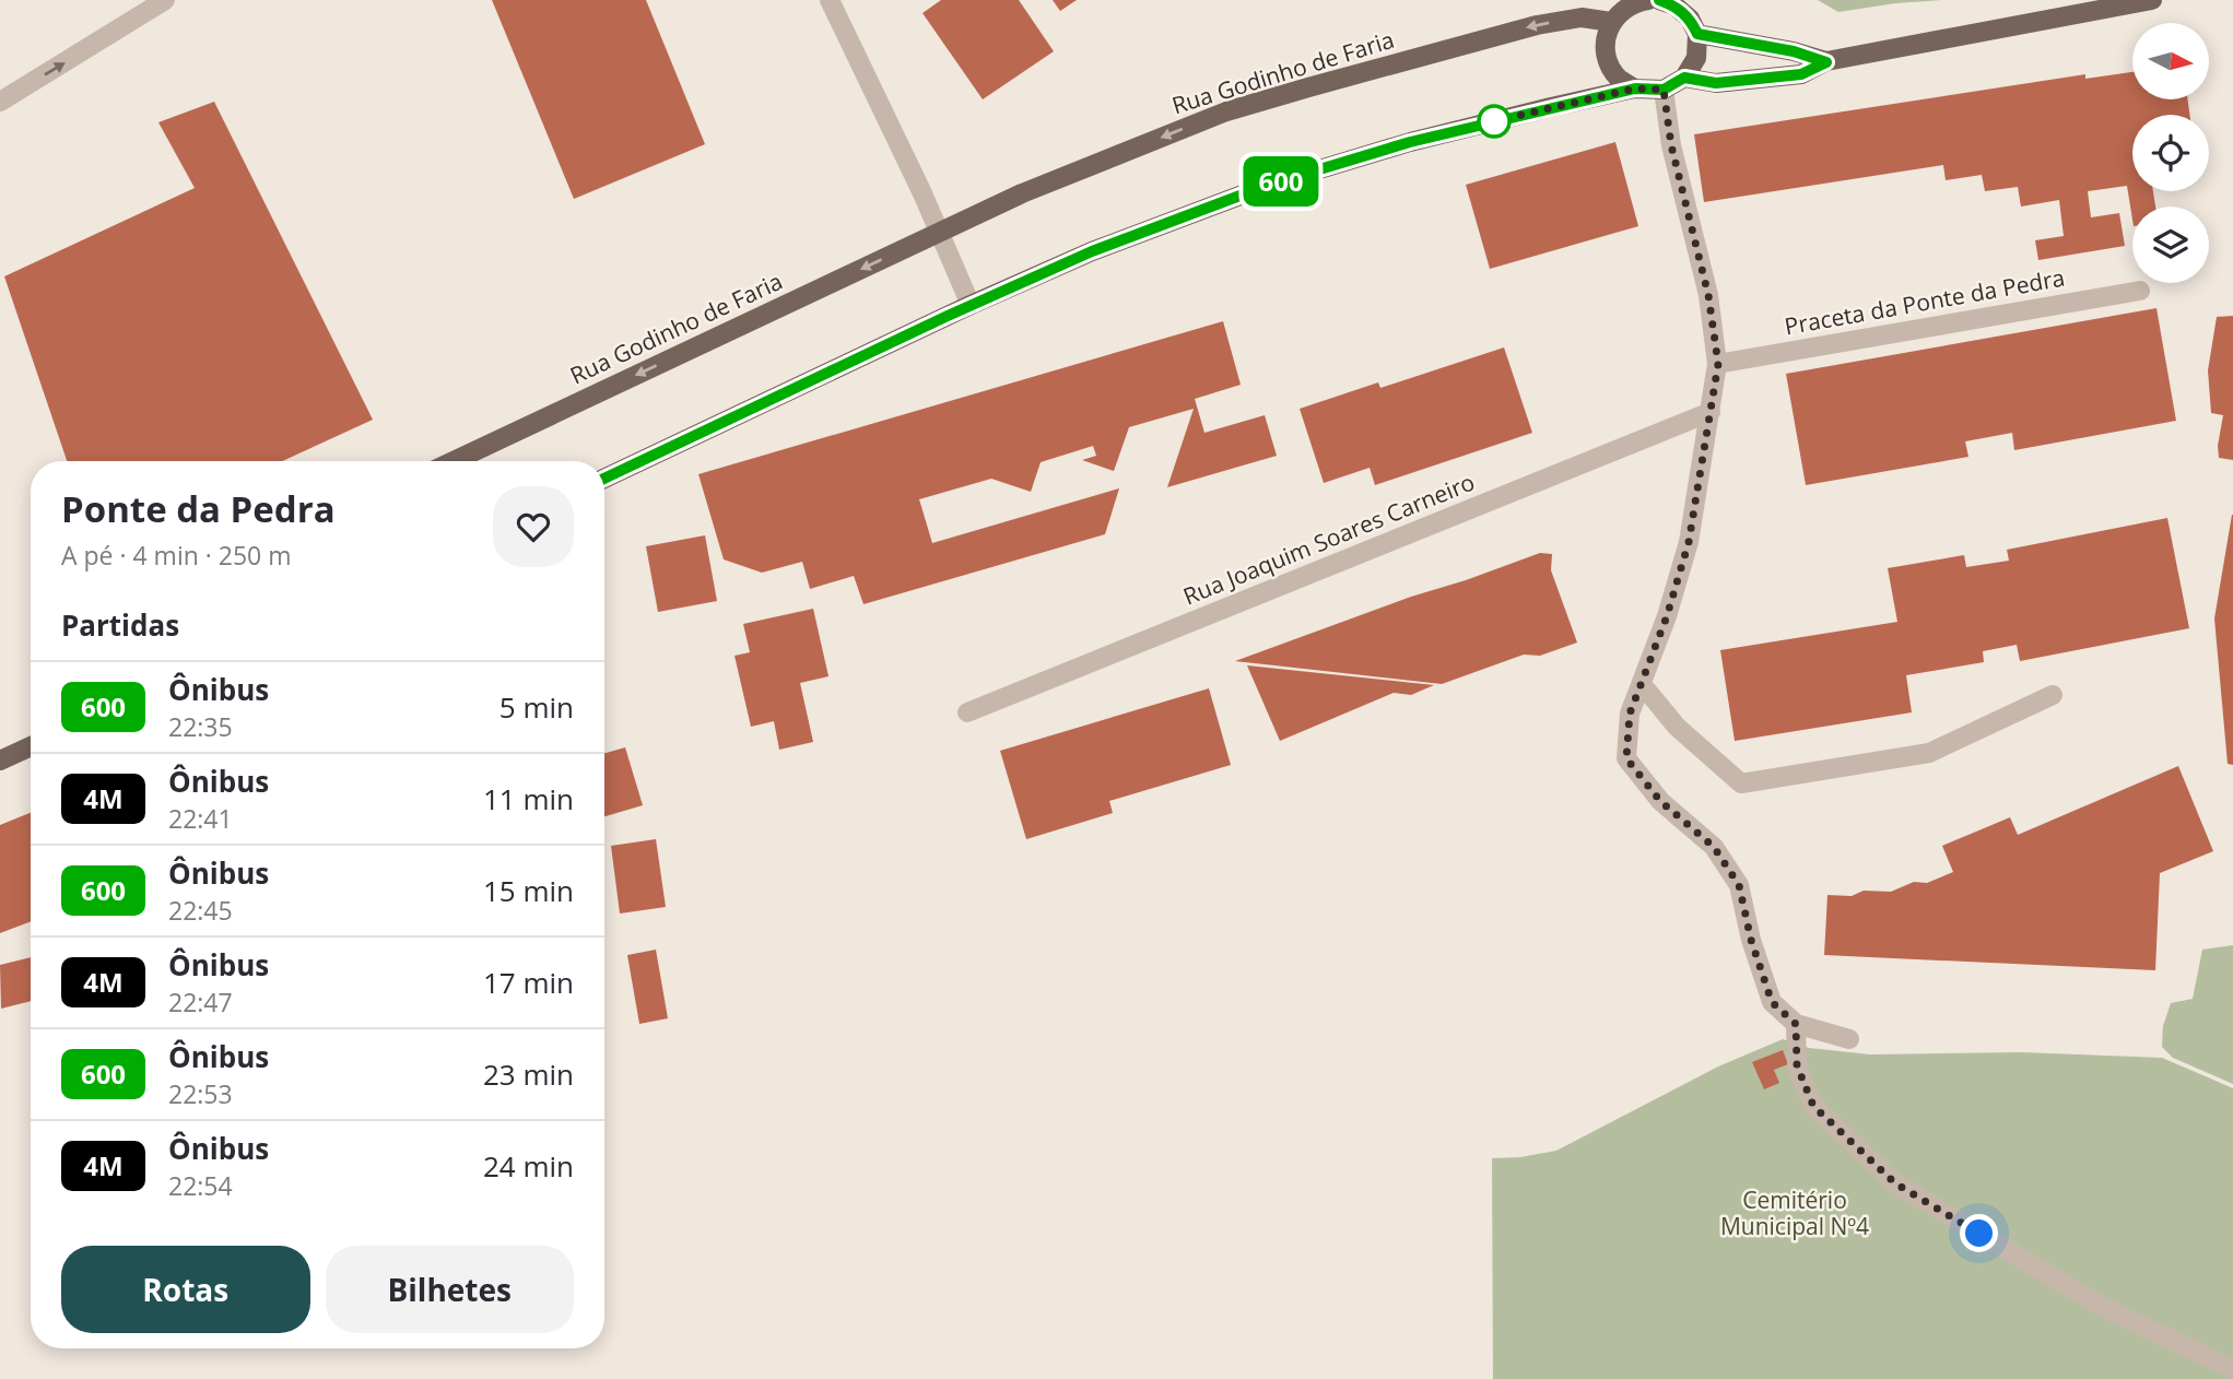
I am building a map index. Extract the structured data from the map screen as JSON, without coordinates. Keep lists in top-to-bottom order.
{
  "streets": {
    "main road": ["Rua Godinho de Faria"],
    "street": ["Praceta da Ponte da Pedra", "Rua Joaquim Soares Carneiro"]
  },
  "parks": ["Cemitério Municipal Nº4"],
  "lines": ["bus line 600"],
  "north": "right",
  "page": {
    "on_map": "600",
    "heading": [
      ["Ponte da Pedra", "A pé · 4 min · 250 m"],
      "Partidas"
    ],
    "list": [
      {
        "mark": "600",
        "name": "Ônibus",
        "note": "22:35",
        "value": "5 min"
      },
      {
        "mark": "4M",
        "name": "Ônibus",
        "note": "22:41",
        "value": "11 min"
      },
      {
        "mark": "600",
        "name": "Ônibus",
        "note": "22:45",
        "value": "15 min"
      },
      {
        "mark": "4M",
        "name": "Ônibus",
        "note": "22:47",
        "value": "17 min"
      },
      {
        "mark": "600",
        "name": "Ônibus",
        "note": "22:53",
        "value": "23 min"
      },
      {
        "mark": "4M",
        "name": "Ônibus",
        "note": "22:54",
        "value": "24 min"
      }
    ],
    "buttons": ["Rotas", "Bilhetes"]
  }
}
